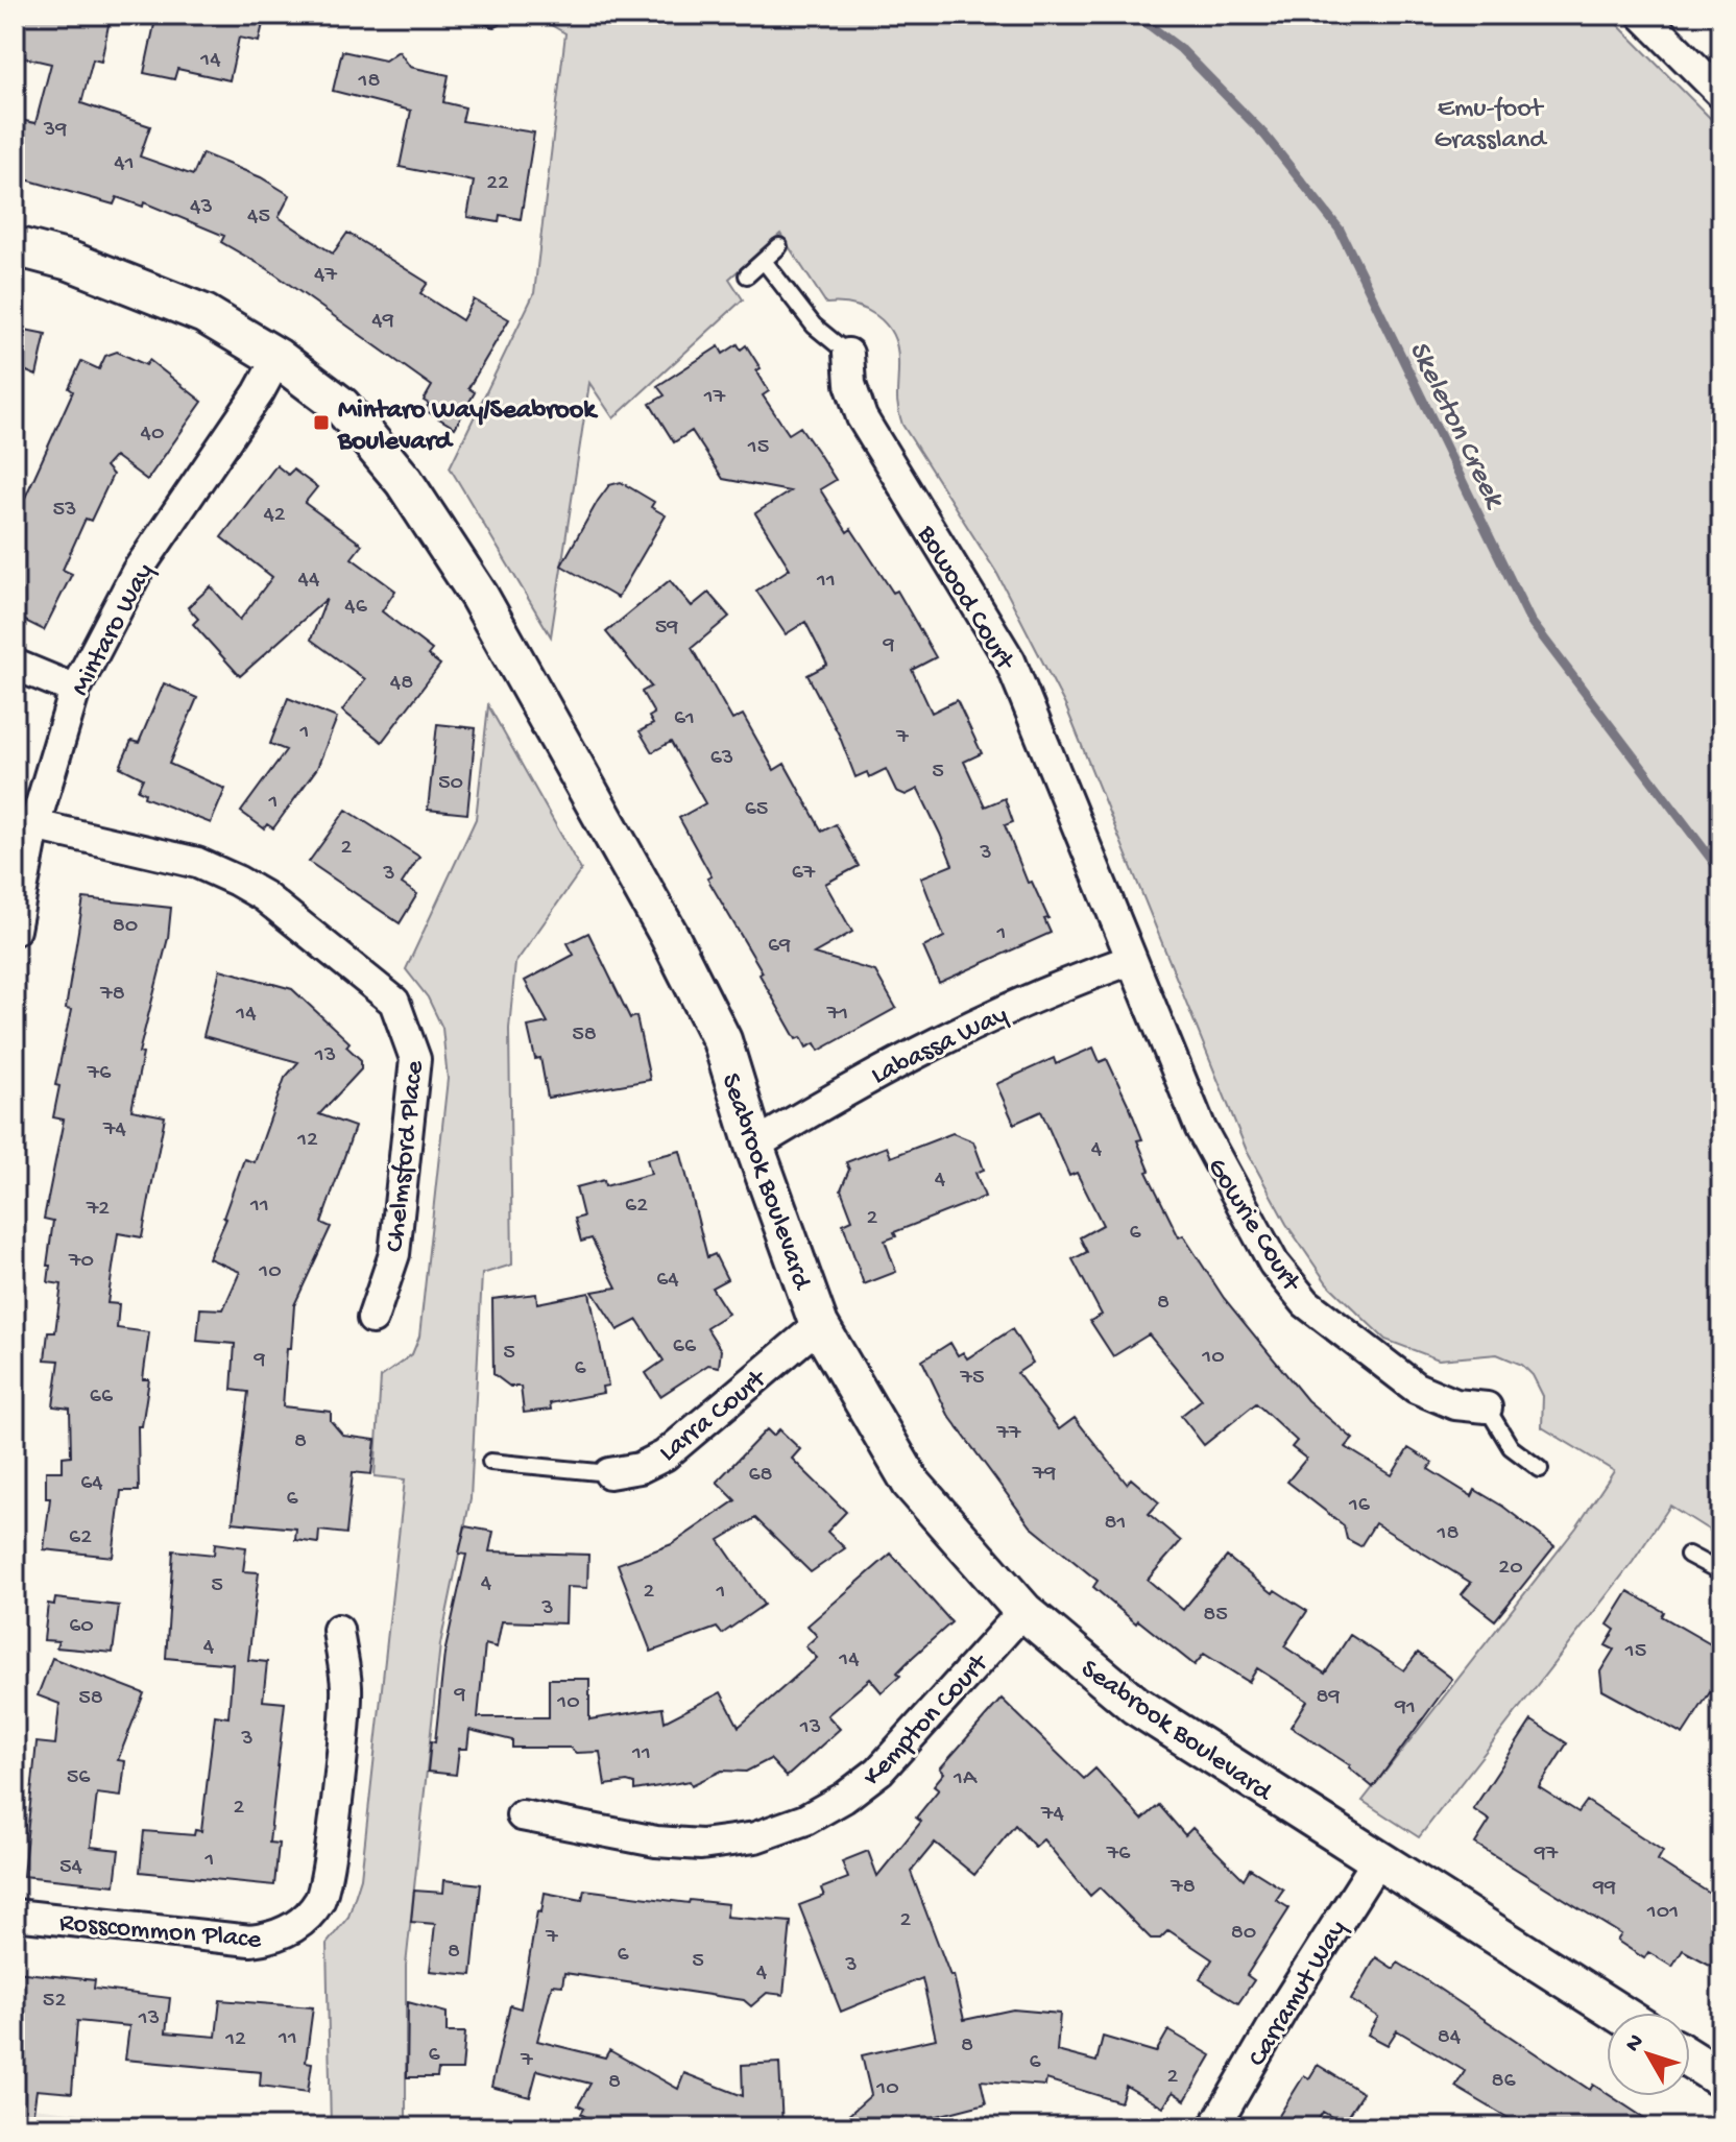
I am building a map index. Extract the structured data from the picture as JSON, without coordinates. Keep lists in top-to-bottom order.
{
  "streets": {
    "street": [
      "Bowood Court",
      "Mintaro Way",
      "Labassa Way",
      "Chelmsford Place",
      "Seabrook Boulevard",
      "Gowrie Court",
      "Larra Court",
      "Kempton Court",
      "Rosscommon Place",
      "Carramut Way"
    ]
  },
  "crossings": [
    ["Bowood Court", "Labassa Way"],
    ["Bowood Court", "Gowrie Court"],
    ["Mintaro Way", "Chelmsford Place"],
    ["Mintaro Way", "Seabrook Boulevard"],
    ["Labassa Way", "Seabrook Boulevard"],
    ["Labassa Way", "Gowrie Court"],
    ["Seabrook Boulevard", "Larra Court"],
    ["Seabrook Boulevard", "Kempton Court"],
    ["Seabrook Boulevard", "Carramut Way"]
  ],
  "water": ["Skeleton Creek"],
  "parks": ["Emu-foot Grassland"],
  "places": {
    "transit": ["Mintaro Way/Seabrook Boulevard"]
  },
  "house_numbers": [
    "14",
    "18",
    "39",
    "41",
    "22",
    "43",
    "45",
    "47",
    "49",
    "17",
    "40",
    "15",
    "53",
    "42",
    "44",
    "11",
    "46",
    "59",
    "9",
    "48",
    "61",
    "1",
    "7",
    "63",
    "5",
    "50",
    "1",
    "65",
    "2",
    "3",
    "67",
    "3",
    "80",
    "1",
    "69",
    "78",
    "14",
    "71",
    "58",
    "13",
    "76",
    "74",
    "12",
    "4",
    "4",
    "11",
    "62",
    "72",
    "2",
    "6",
    "70",
    "10",
    "64",
    "8",
    "66",
    "5",
    "10",
    "9",
    "6",
    "75",
    "66",
    "77",
    "8",
    "79",
    "68",
    "64",
    "6",
    "16",
    "81",
    "18",
    "62",
    "20",
    "4",
    "5",
    "2",
    "1",
    "3",
    "85",
    "60",
    "4",
    "15",
    "14",
    "9",
    "89",
    "58",
    "10",
    "91",
    "13",
    "3",
    "11",
    "56",
    "1A",
    "2",
    "74",
    "76",
    "97",
    "1",
    "54",
    "78",
    "99",
    "101",
    "2",
    "80",
    "7",
    "8",
    "6",
    "5",
    "3",
    "4",
    "52",
    "13",
    "84",
    "11",
    "12",
    "8",
    "6",
    "7",
    "6",
    "2",
    "86",
    "8",
    "10"
  ],
  "north": "top left"
}
